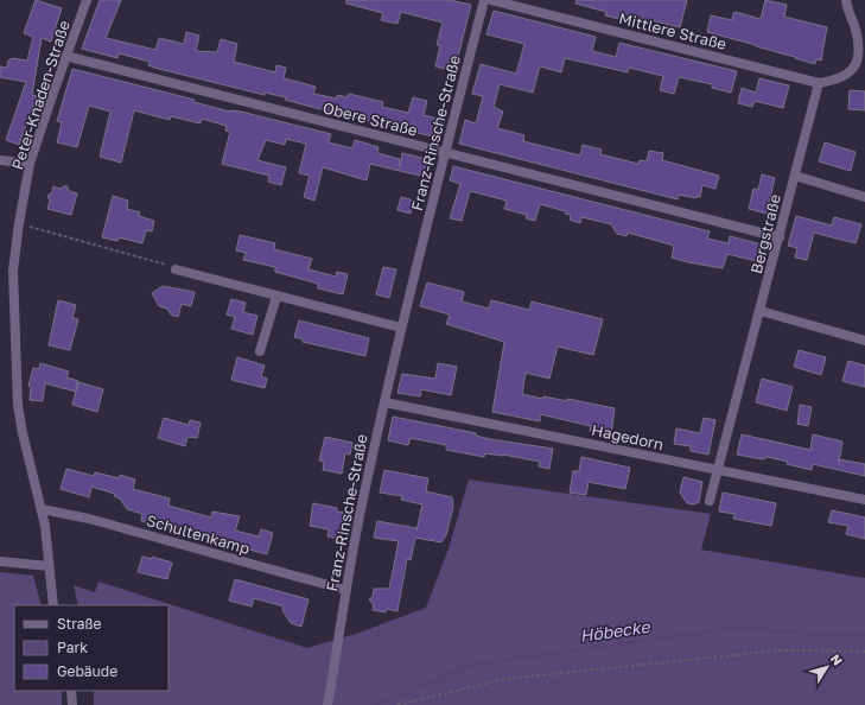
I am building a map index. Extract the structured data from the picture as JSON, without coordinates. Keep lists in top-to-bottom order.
{
  "streets": {
    "street": [
      "Mittlere Straße",
      "Peter-Knaden-Straße",
      "Obere Straße",
      "Franz-Rinsche-Straße",
      "Bergstraße",
      "Hagedorn",
      "Schultenkamp"
    ]
  },
  "crossings": [
    ["Mittlere Straße", "Bergstraße"],
    ["Peter-Knaden-Straße", "Obere Straße"],
    ["Peter-Knaden-Straße", "Schultenkamp"],
    ["Obere Straße", "Franz-Rinsche-Straße"],
    ["Obere Straße", "Bergstraße"],
    ["Franz-Rinsche-Straße", "Hagedorn"],
    ["Franz-Rinsche-Straße", "Schultenkamp"],
    ["Bergstraße", "Hagedorn"]
  ],
  "water": ["Höbecke"],
  "legend": ["Straße", "Park", "Gebäude"],
  "north": "top right"
}
